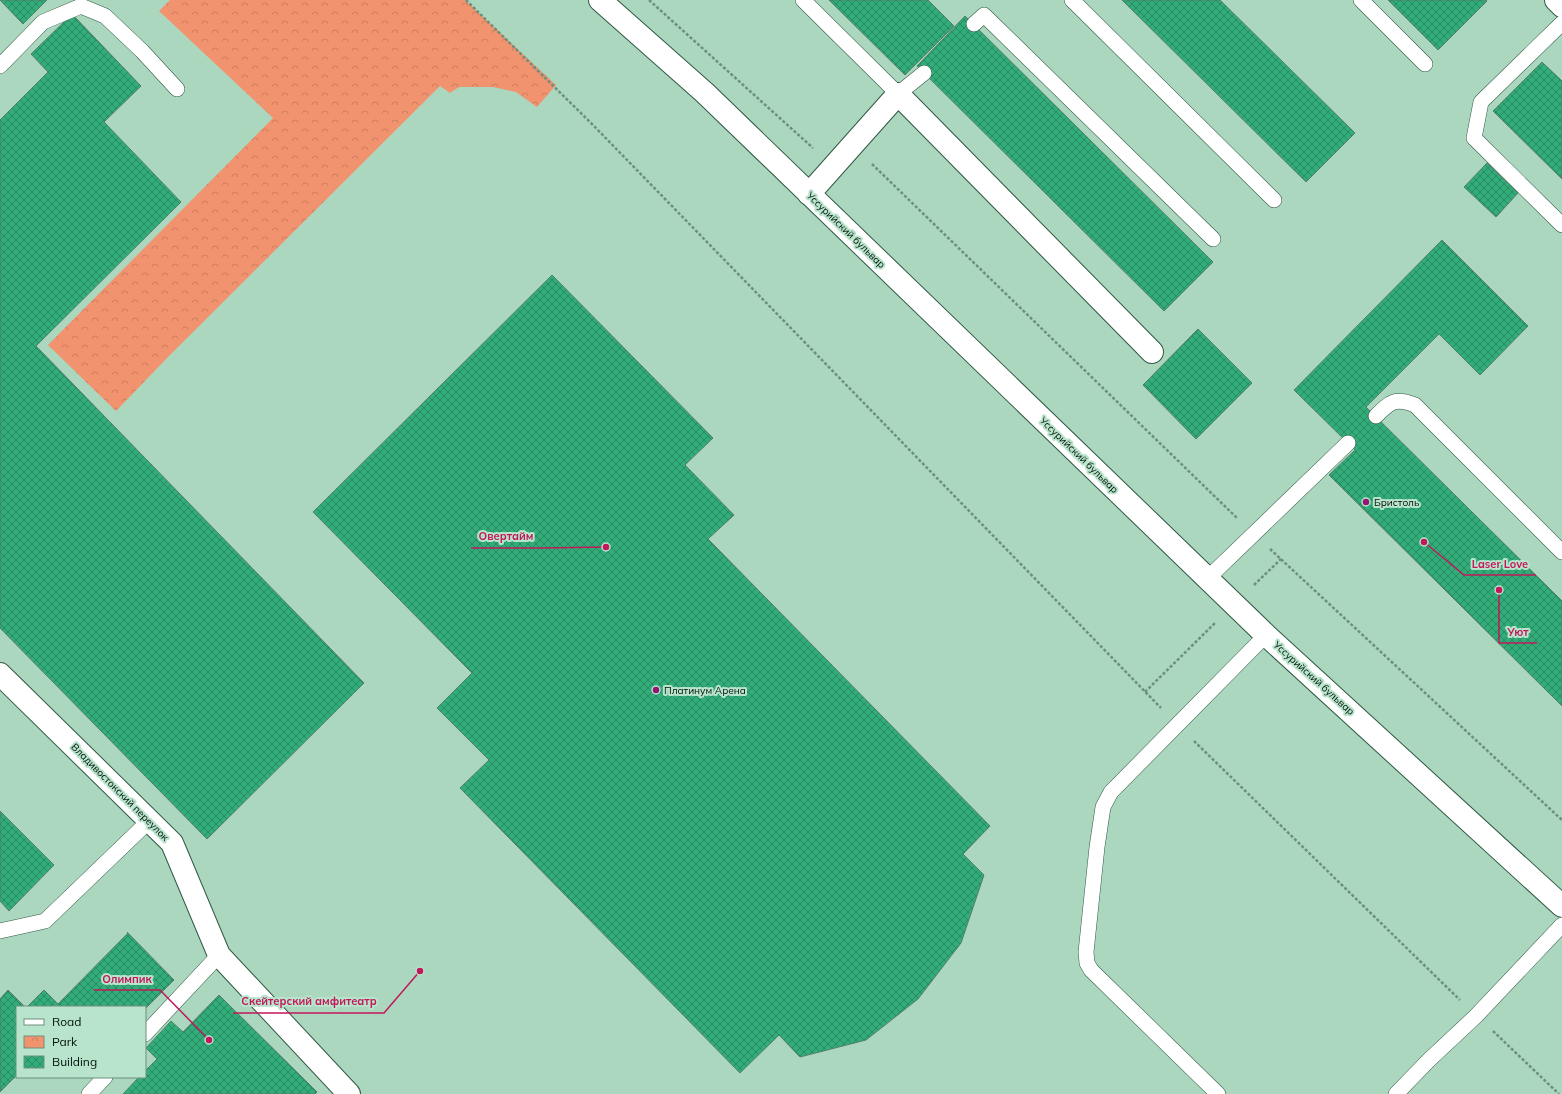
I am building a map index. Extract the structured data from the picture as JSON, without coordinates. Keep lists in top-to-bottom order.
{
  "streets": {
    "street": ["Уссурийский бульвар", "Владивостокский переулок"]
  },
  "places": [
    "Бристоль",
    "Laser Love",
    "Овертайм",
    "Уют",
    "Платинум Арена",
    "Скейтерский амфитеатр",
    "Олимпик"
  ],
  "legend": ["Road", "Park", "Building"]
}
